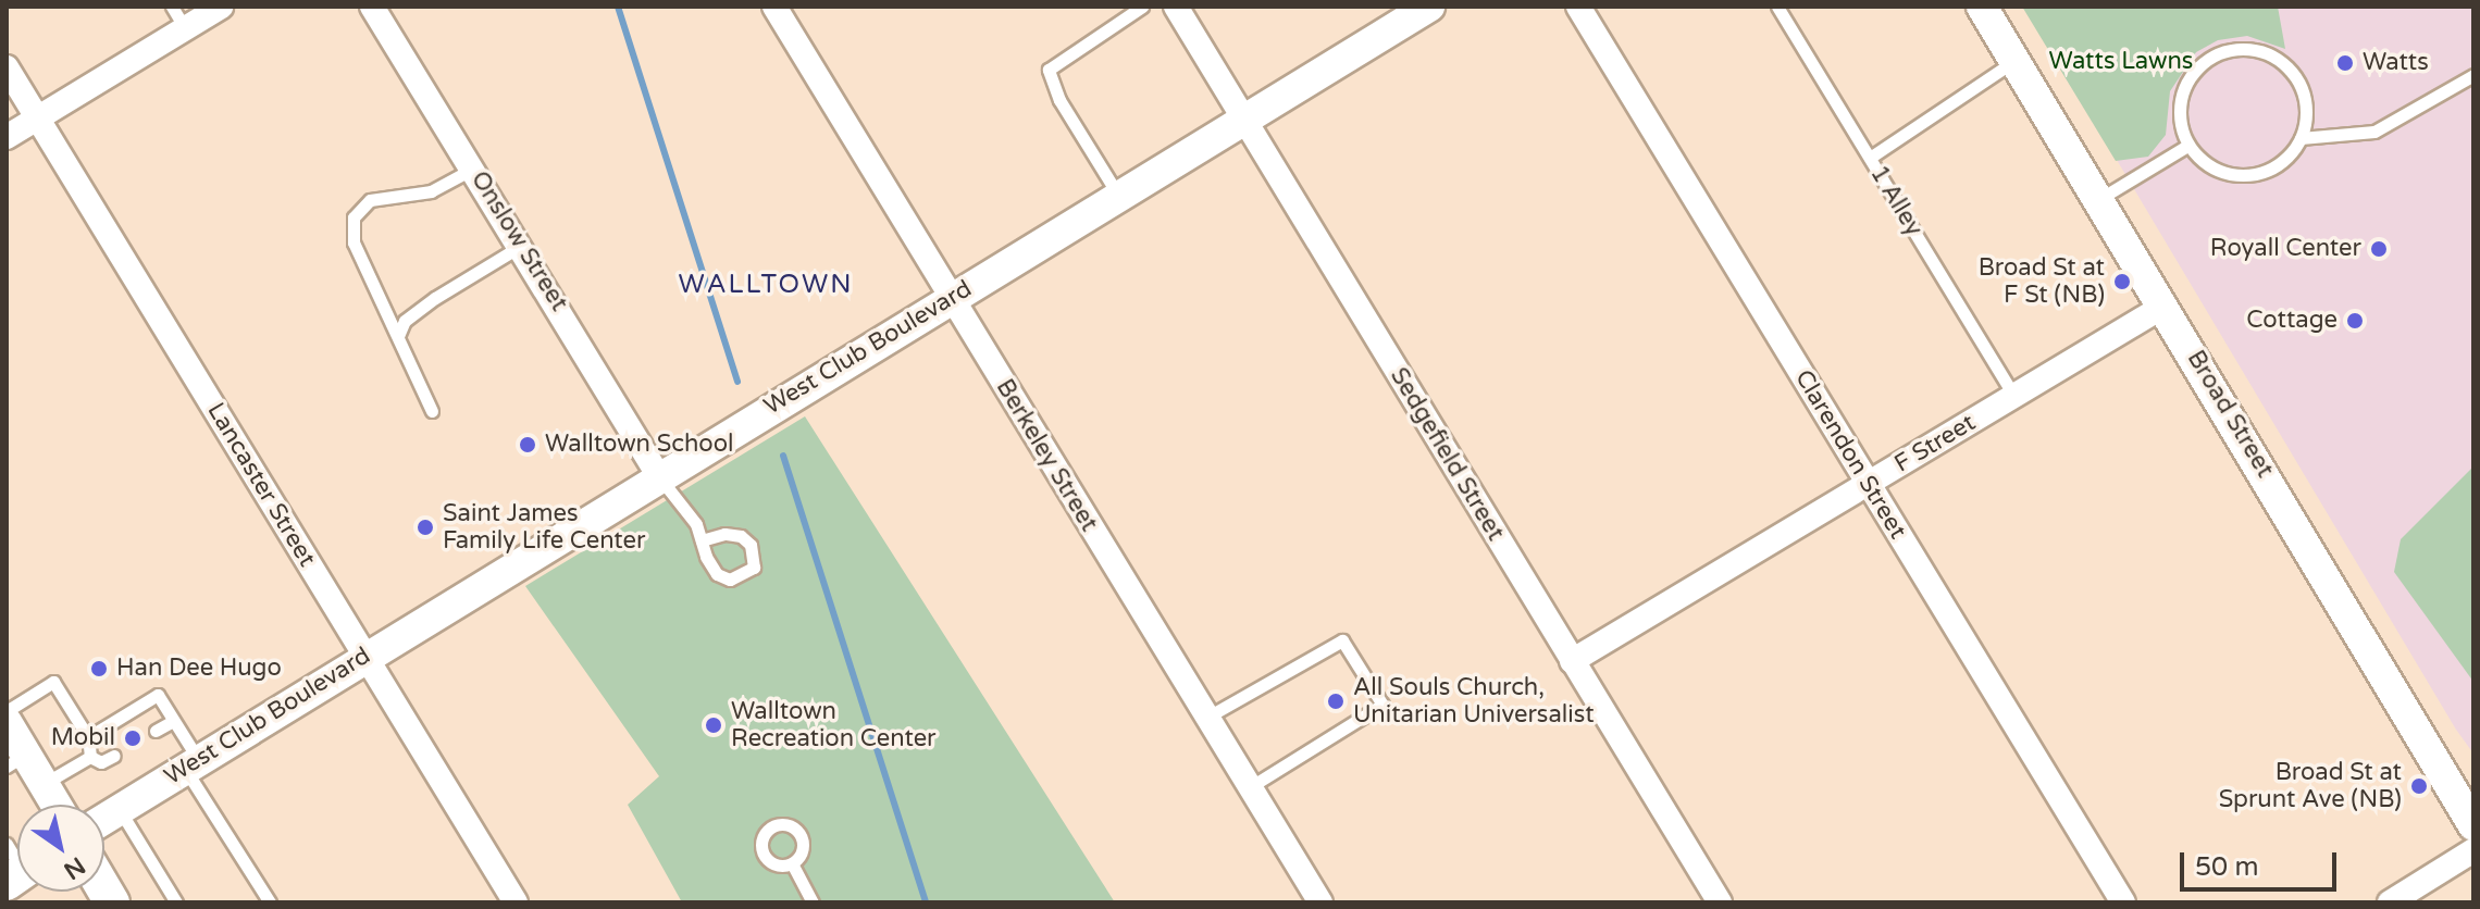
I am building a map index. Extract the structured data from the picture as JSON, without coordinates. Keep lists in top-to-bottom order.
{
  "streets": {
    "street": [
      "Onslow Street",
      "West Club Boulevard",
      "Broad Street",
      "F Street",
      "Sedgefield Street",
      "Clarendon Street",
      "Berkeley Street",
      "Lancaster Street"
    ],
    "lane": ["1 Alley"]
  },
  "crossings": [
    ["1 Alley", "F Street"],
    ["Onslow Street", "West Club Boulevard"],
    ["West Club Boulevard", "Sedgefield Street"],
    ["West Club Boulevard", "Berkeley Street"],
    ["West Club Boulevard", "Lancaster Street"],
    ["Broad Street", "F Street"],
    ["F Street", "Sedgefield Street"],
    ["F Street", "Clarendon Street"]
  ],
  "districts": ["WALLTOWN"],
  "parks": ["Watts Lawns"],
  "places": [
    "Watts",
    "Royall Center",
    "Broad St at F St (NB)",
    "Cottage",
    "Walltown School",
    "Saint James Family Life Center",
    "Han Dee Hugo",
    "All Souls Church, Unitarian Universalist",
    "Walltown Recreation Center",
    "Mobil",
    "Broad St at Sprunt Ave (NB)"
  ],
  "scale_bar": "50 m",
  "north": "bottom right"
}
